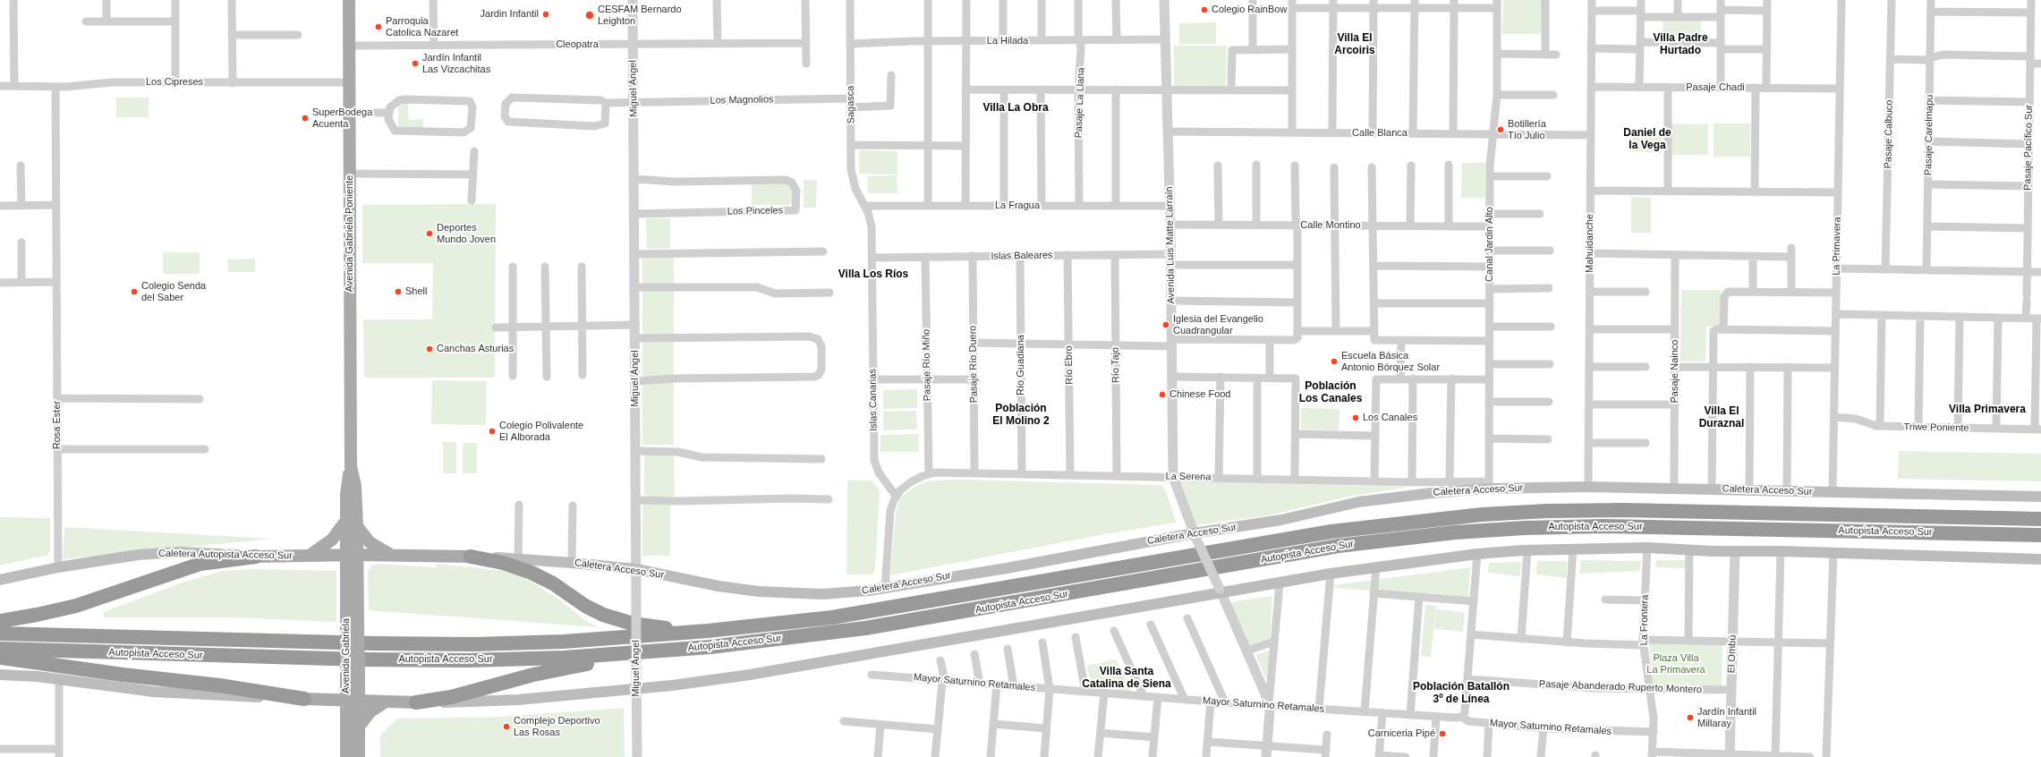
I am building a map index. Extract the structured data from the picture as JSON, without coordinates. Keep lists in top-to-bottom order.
{
  "streets": {
    "highway": ["Autopista Acceso Sur"],
    "main road": [
      "Avenida Gabriela Poniente",
      "Caletera Acceso Sur",
      "Caletera Autopista Acceso Sur",
      "Avenida Gabriela"
    ],
    "street": [
      "La Hilada",
      "Cleopatra",
      "Los Cipreses",
      "Pasaje Chadi",
      "Miguel Ángel",
      "Los Magnolios",
      "Pasaje La Llana",
      "Sagasca",
      "Calle Blanca",
      "Pasaje Calbuco",
      "Pasaje Carelmapu",
      "Pasaje Pacífico Sur",
      "La Fragua",
      "Los Pinceles",
      "Calle Montino",
      "Mahuidanche",
      "Canal Jardin Alto",
      "Avenida Luis Matte Larraín",
      "La Primavera",
      "Islas Baleares",
      "Pasaje Río Duero",
      "Pasaje Río Miño",
      "Río Guadiana",
      "Río Ebro",
      "Río Tajo",
      "Pasaje Nainco",
      "Islas Canarias",
      "Rosa Ester",
      "Triwe Poniente",
      "La Serena",
      "La Frontera",
      "El Ombú",
      "Mayor Saturnino Retamales",
      "Pasaje Abanderado Ruperto Montero"
    ]
  },
  "crossings": [
    ["La Hilada", "Pasaje La Llana"],
    ["La Hilada", "Sagasca"],
    ["La Hilada", "Avenida Luis Matte Larraín"],
    ["Cleopatra", "Miguel Ángel"],
    ["Cleopatra", "Avenida Gabriela Poniente"],
    ["Los Cipreses", "Avenida Gabriela Poniente"],
    ["Los Cipreses", "Rosa Ester"],
    ["Pasaje Chadi", "Mahuidanche"],
    ["Pasaje Chadi", "La Primavera"],
    ["Miguel Ángel", "Los Magnolios"],
    ["Miguel Ángel", "Los Pinceles"],
    ["Miguel Ángel", "Caletera Acceso Sur"],
    ["Los Magnolios", "Sagasca"],
    ["Pasaje La Llana", "La Fragua"],
    ["Sagasca", "La Fragua"],
    ["Sagasca", "Islas Canarias"],
    ["Calle Blanca", "Mahuidanche"],
    ["Calle Blanca", "Canal Jardin Alto"],
    ["Calle Blanca", "Avenida Luis Matte Larraín"],
    ["La Fragua", "Avenida Luis Matte Larraín"],
    ["La Fragua", "Islas Canarias"],
    ["Calle Montino", "Canal Jardin Alto"],
    ["Calle Montino", "Avenida Luis Matte Larraín"],
    ["Avenida Gabriela Poniente", "Caletera Acceso Sur"],
    ["Avenida Gabriela Poniente", "Caletera Autopista Acceso Sur"],
    ["Avenida Gabriela Poniente", "Avenida Gabriela"],
    ["Mahuidanche", "Caletera Acceso Sur"],
    ["Canal Jardin Alto", "La Serena"],
    ["Canal Jardin Alto", "Caletera Acceso Sur"],
    ["Avenida Luis Matte Larraín", "Islas Baleares"],
    ["Avenida Luis Matte Larraín", "La Serena"],
    ["Avenida Luis Matte Larraín", "Caletera Acceso Sur"],
    ["Avenida Luis Matte Larraín", "Mayor Saturnino Retamales"],
    ["La Primavera", "Triwe Poniente"],
    ["La Primavera", "Caletera Acceso Sur"],
    ["Islas Baleares", "Pasaje Río Duero"],
    ["Islas Baleares", "Pasaje Río Miño"],
    ["Islas Baleares", "Río Guadiana"],
    ["Islas Baleares", "Río Ebro"],
    ["Islas Baleares", "Río Tajo"],
    ["Islas Baleares", "Islas Canarias"],
    ["Pasaje Río Duero", "La Serena"],
    ["Pasaje Río Miño", "La Serena"],
    ["Río Guadiana", "La Serena"],
    ["Río Ebro", "La Serena"],
    ["Río Tajo", "La Serena"],
    ["Pasaje Nainco", "Caletera Acceso Sur"],
    ["Islas Canarias", "La Serena"],
    ["Rosa Ester", "Caletera Autopista Acceso Sur"],
    ["La Serena", "Caletera Acceso Sur"],
    ["Caletera Acceso Sur", "Caletera Autopista Acceso Sur"],
    ["Caletera Acceso Sur", "Avenida Gabriela"],
    ["Caletera Autopista Acceso Sur", "Avenida Gabriela"],
    ["La Frontera", "Mayor Saturnino Retamales"],
    ["La Frontera", "Pasaje Abanderado Ruperto Montero"],
    ["El Ombú", "Pasaje Abanderado Ruperto Montero"]
  ],
  "districts": [
    "Villa El Arcoiris",
    "Villa Padre Hurtado",
    "Villa La Obra",
    "Daniel de la Vega",
    "Villa Los Ríos",
    "Población Los Canales",
    "Población El Molino 2",
    "Villa Primavera",
    "Villa El Duraznal",
    "Villa Santa Catalina de Siena",
    "Población Batallón 3º de Línea"
  ],
  "parks": ["Plaza Villa La Primavera"],
  "places": [
    "Colegio RainBow",
    "Jardin Infantil",
    "CESFAM Bernardo Leighton",
    "Parroquia Catolica Nazaret",
    "Jardín Infantil Las Vizcachitas",
    "SuperBodega Acuenta",
    "Botillería Tío Julio",
    "Deportes Mundo Joven",
    "Colegio Senda del Saber",
    "Shell",
    "Iglesia del Evangelio Cuadrangular",
    "Canchas Asturias",
    "Escuela Básica Antonio Bórquez Solar",
    "Chinese Food",
    "Los Canales",
    "Colegio Polivalente El Alborada",
    "Jardín Infantil Millaray",
    "Complejo Deportivo Las Rosas",
    "Carniceria Pipé"
  ]
}
